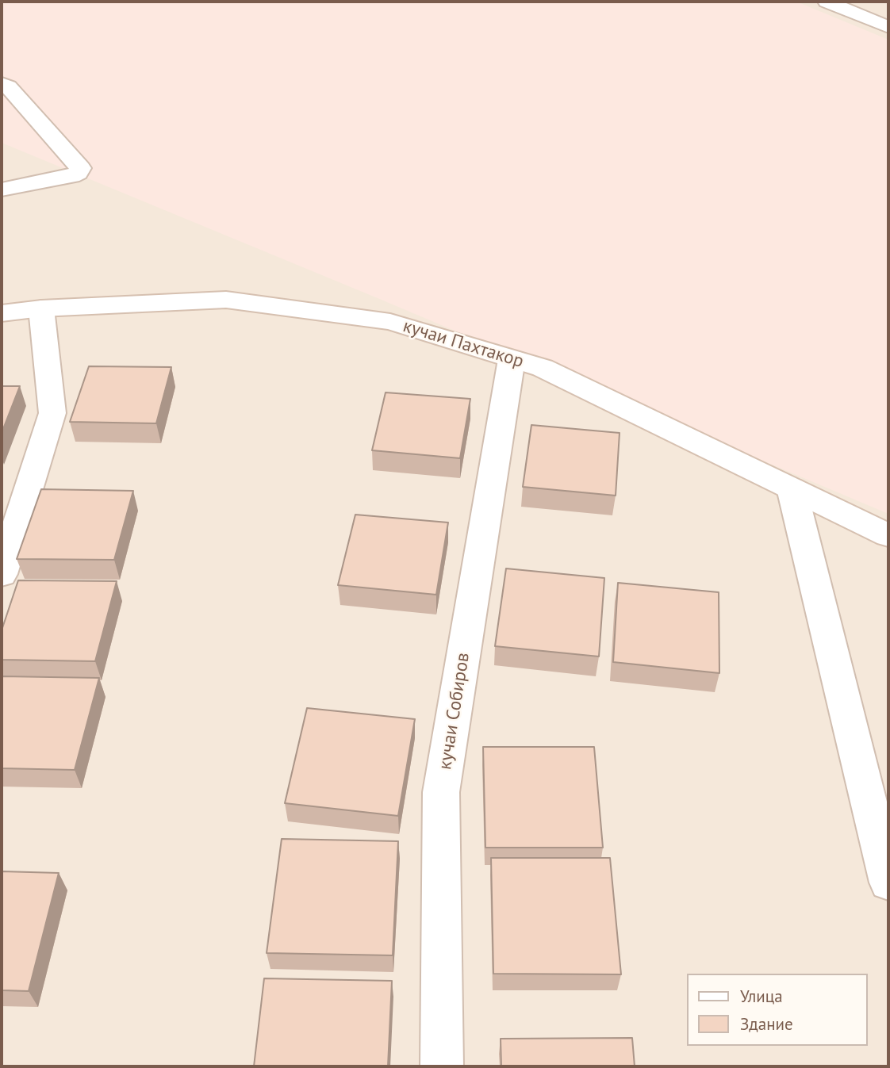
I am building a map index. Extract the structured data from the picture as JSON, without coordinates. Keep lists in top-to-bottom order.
{
  "streets": {
    "street": ["кучаи Пахтакор", "кучаи Собиров"]
  },
  "crossings": [
    ["кучаи Пахтакор", "кучаи Собиров"]
  ],
  "legend": ["Улица", "Здание"]
}
